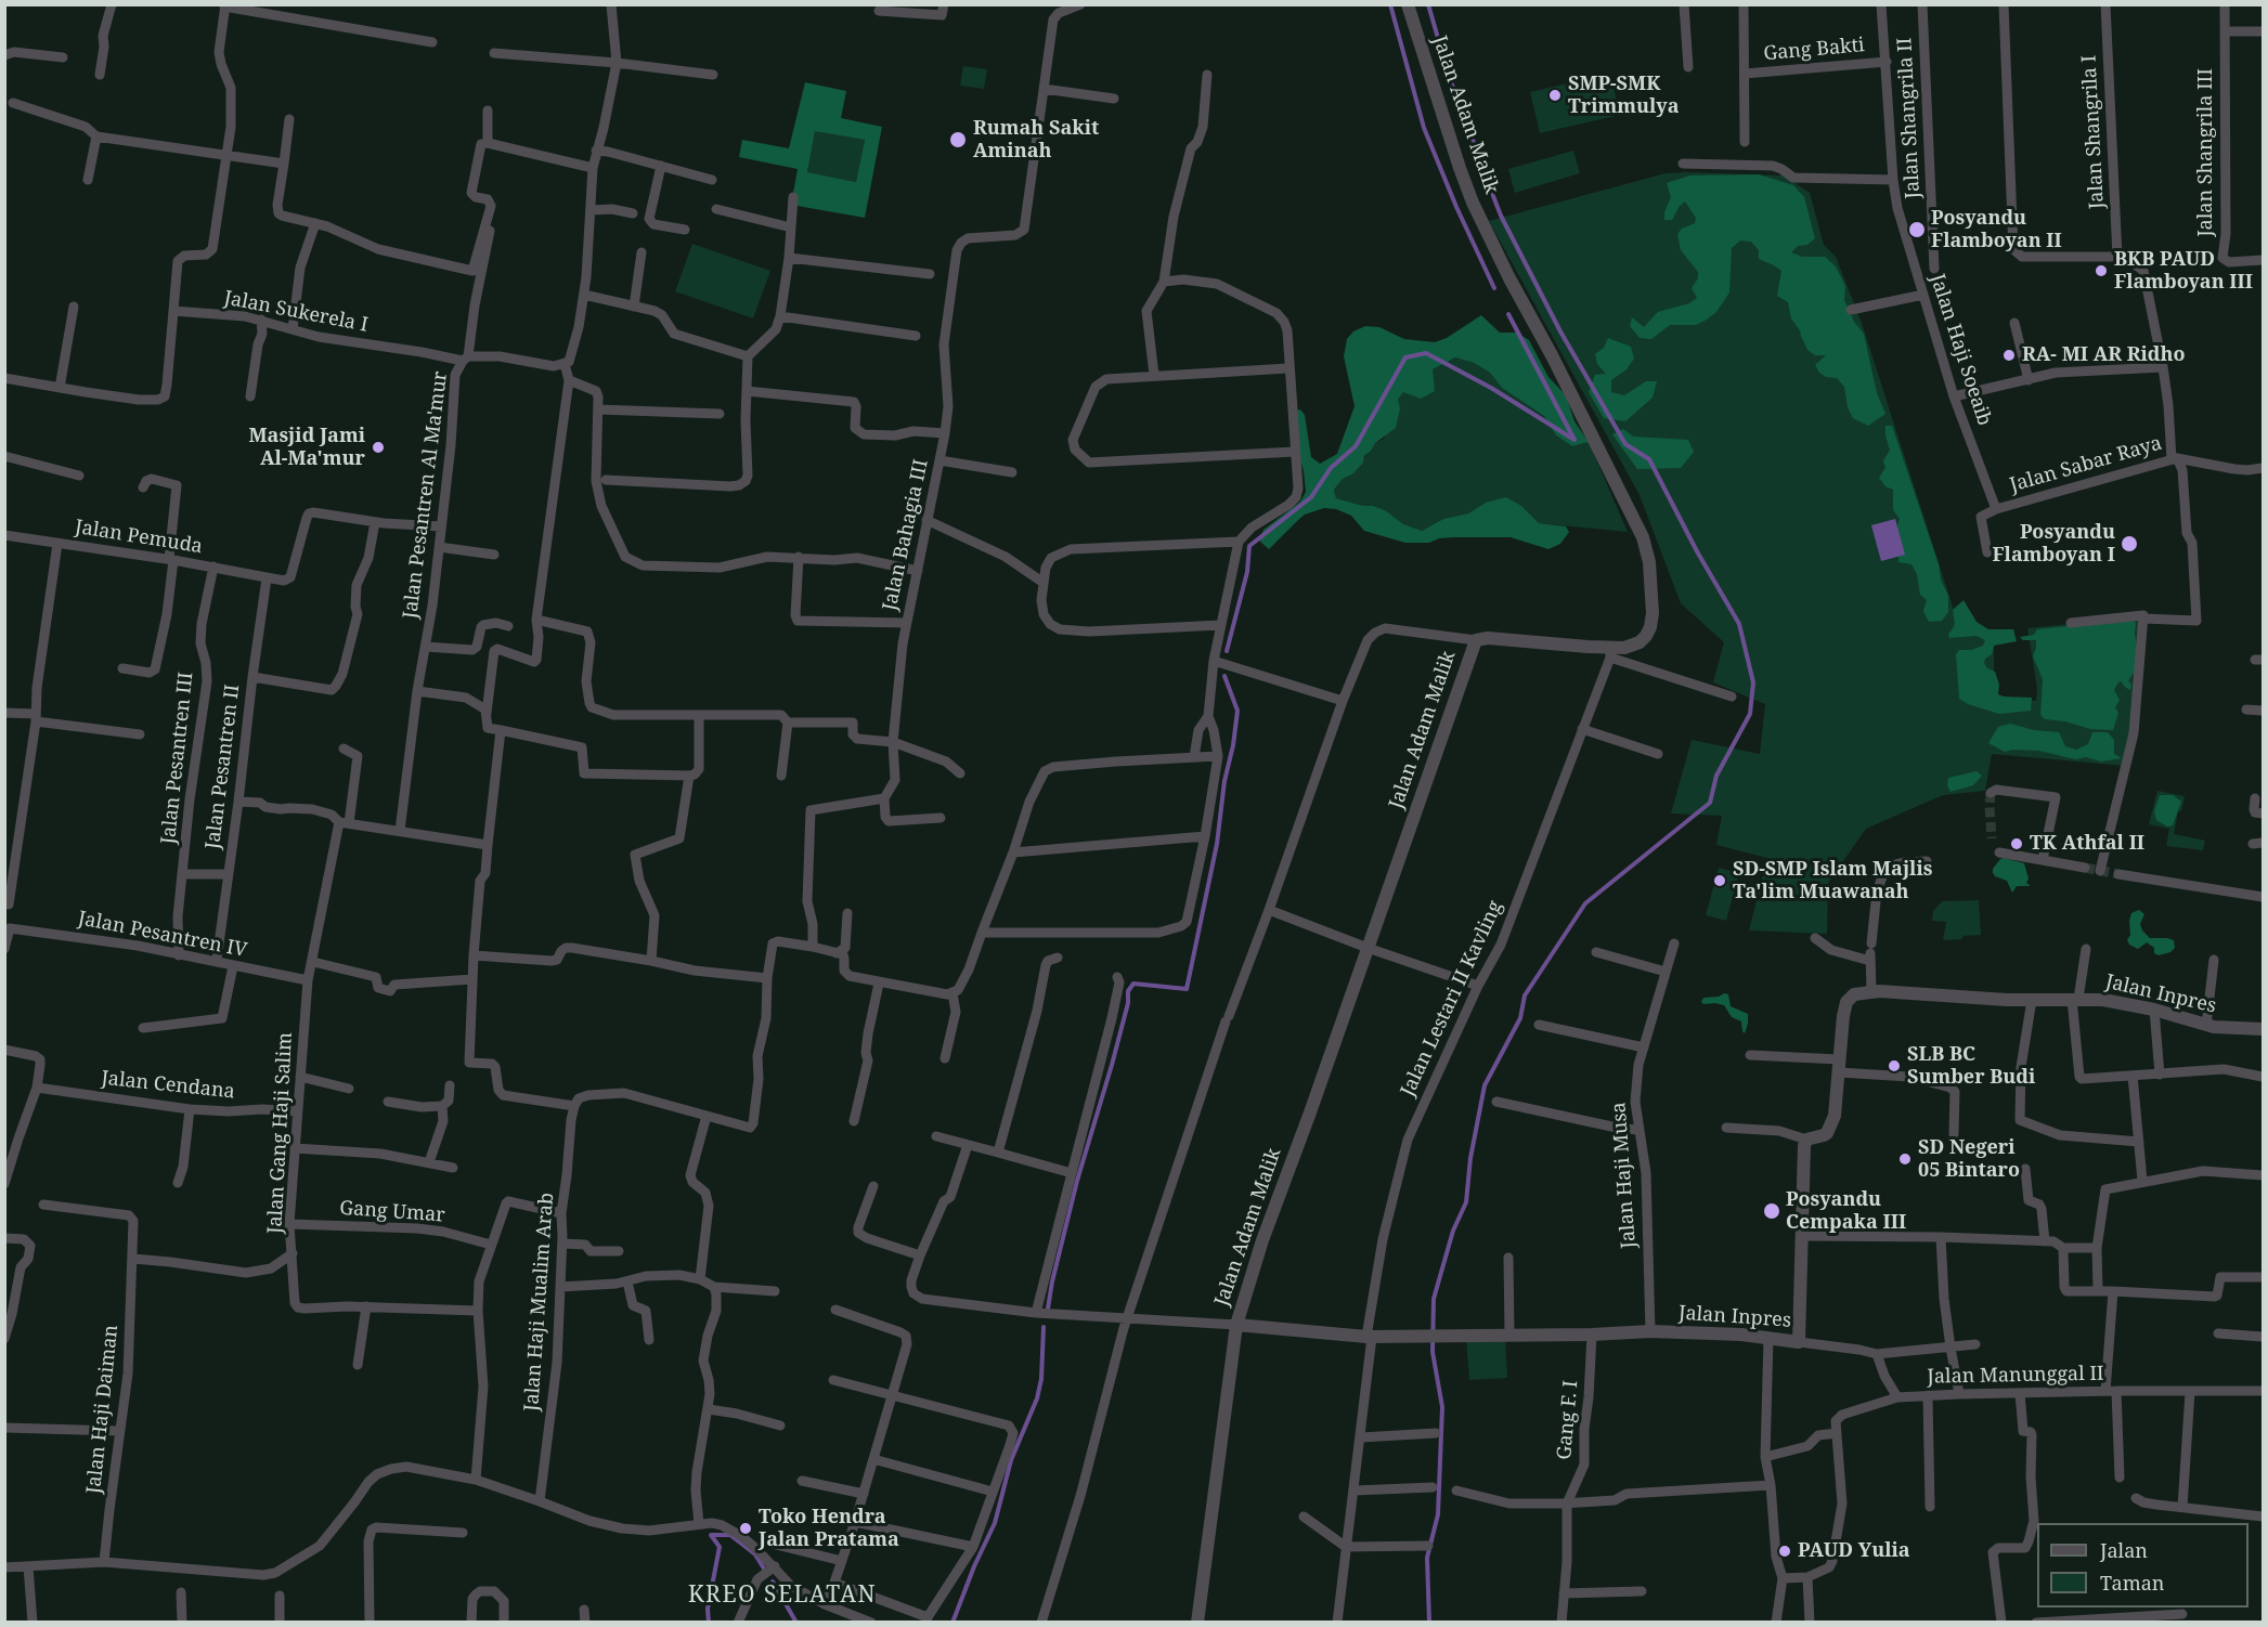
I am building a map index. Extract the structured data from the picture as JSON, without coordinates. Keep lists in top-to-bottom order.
{
  "streets": {
    "street": [
      "Gang Bakti",
      "Jalan Adam Malik",
      "Jalan Shangrila II",
      "Jalan Shangrila I",
      "Jalan Shangrila III",
      "Jalan Sukerela I",
      "Jalan Haji Soeaib",
      "Jalan Sabar Raya",
      "Jalan Pesantren Al Ma'mur",
      "Jalan Bahagia III",
      "Jalan Pemuda",
      "Jalan Pesantren III",
      "Jalan Pesantren II",
      "Jalan Pesantren IV",
      "Jalan Inpres",
      "Jalan Lestari II Kavling",
      "Jalan Cendana",
      "Jalan Gang Haji Salim",
      "Jalan Haji Musa",
      "Gang Umar",
      "Jalan Haji Mualim Arab",
      "Jalan Manunggal II",
      "Jalan Haji Daiman",
      "Gang F. I"
    ]
  },
  "crossings": [
    ["Gang Bakti", "Jalan Haji Soeaib"],
    ["Jalan Adam Malik", "Jalan Inpres"],
    ["Jalan Adam Malik", "Jalan Lestari II Kavling"],
    ["Jalan Sukerela I", "Jalan Pesantren Al Ma'mur"],
    ["Jalan Haji Soeaib", "Jalan Sabar Raya"],
    ["Jalan Pemuda", "Jalan Pesantren III"],
    ["Jalan Pemuda", "Jalan Pesantren II"],
    ["Jalan Pesantren III", "Jalan Pesantren IV"],
    ["Jalan Pesantren II", "Jalan Pesantren IV"],
    ["Jalan Pesantren IV", "Jalan Gang Haji Salim"],
    ["Jalan Inpres", "Jalan Lestari II Kavling"],
    ["Jalan Inpres", "Jalan Haji Musa"],
    ["Jalan Inpres", "Gang F. I"],
    ["Jalan Cendana", "Jalan Gang Haji Salim"],
    ["Jalan Gang Haji Salim", "Gang Umar"]
  ],
  "districts": ["KREO SELATAN"],
  "places": [
    "SMP-SMK Trimmulya",
    "Rumah Sakit Aminah",
    "Posyandu Flamboyan II",
    "BKB PAUD Flamboyan III",
    "RA- MI AR Ridho",
    "Masjid Jami Al-Ma'mur",
    "Posyandu Flamboyan I",
    "TK Athfal II",
    "SD-SMP Islam Majlis Ta'lim Muawanah",
    "SLB BC Sumber Budi",
    "SD Negeri 05 Bintaro",
    "Posyandu Cempaka III",
    "Toko Hendra Jalan Pratama",
    "PAUD Yulia"
  ],
  "legend": ["Jalan", "Taman"]
}
